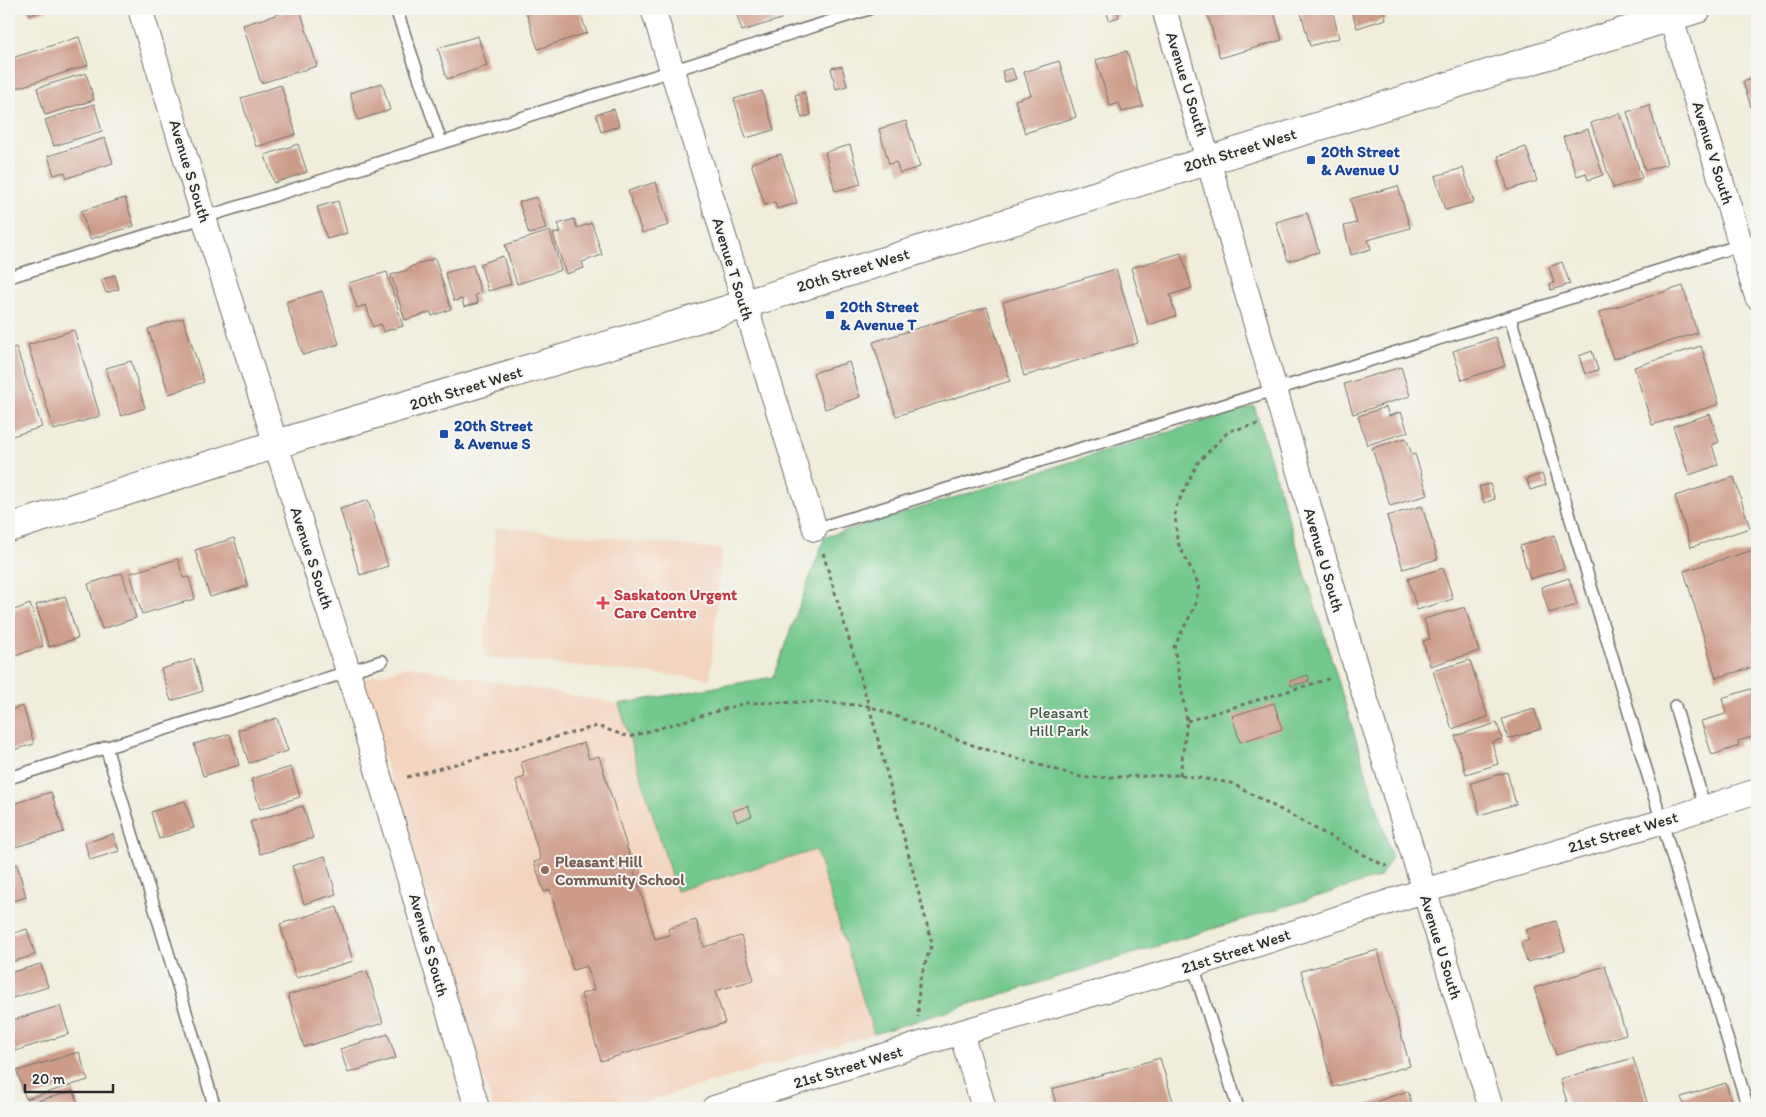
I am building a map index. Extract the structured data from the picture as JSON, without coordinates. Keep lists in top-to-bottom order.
{
  "streets": {
    "main road": ["20th Street West"],
    "street": [
      "Avenue U South",
      "Avenue V South",
      "Avenue S South",
      "Avenue T South",
      "21st Street West"
    ]
  },
  "crossings": [
    ["Avenue U South", "20th Street West"],
    ["Avenue U South", "21st Street West"],
    ["20th Street West", "Avenue V South"],
    ["20th Street West", "Avenue S South"],
    ["20th Street West", "Avenue T South"]
  ],
  "parks": ["Pleasant Hill Park"],
  "places": {
    "transit": ["20th Street & Avenue U", "20th Street & Avenue T", "20th Street & Avenue S"],
    "health": ["Saskatoon Urgent Care Centre"],
    "other": ["Pleasant Hill Community School"]
  },
  "scale_bar": "20 m"
}
